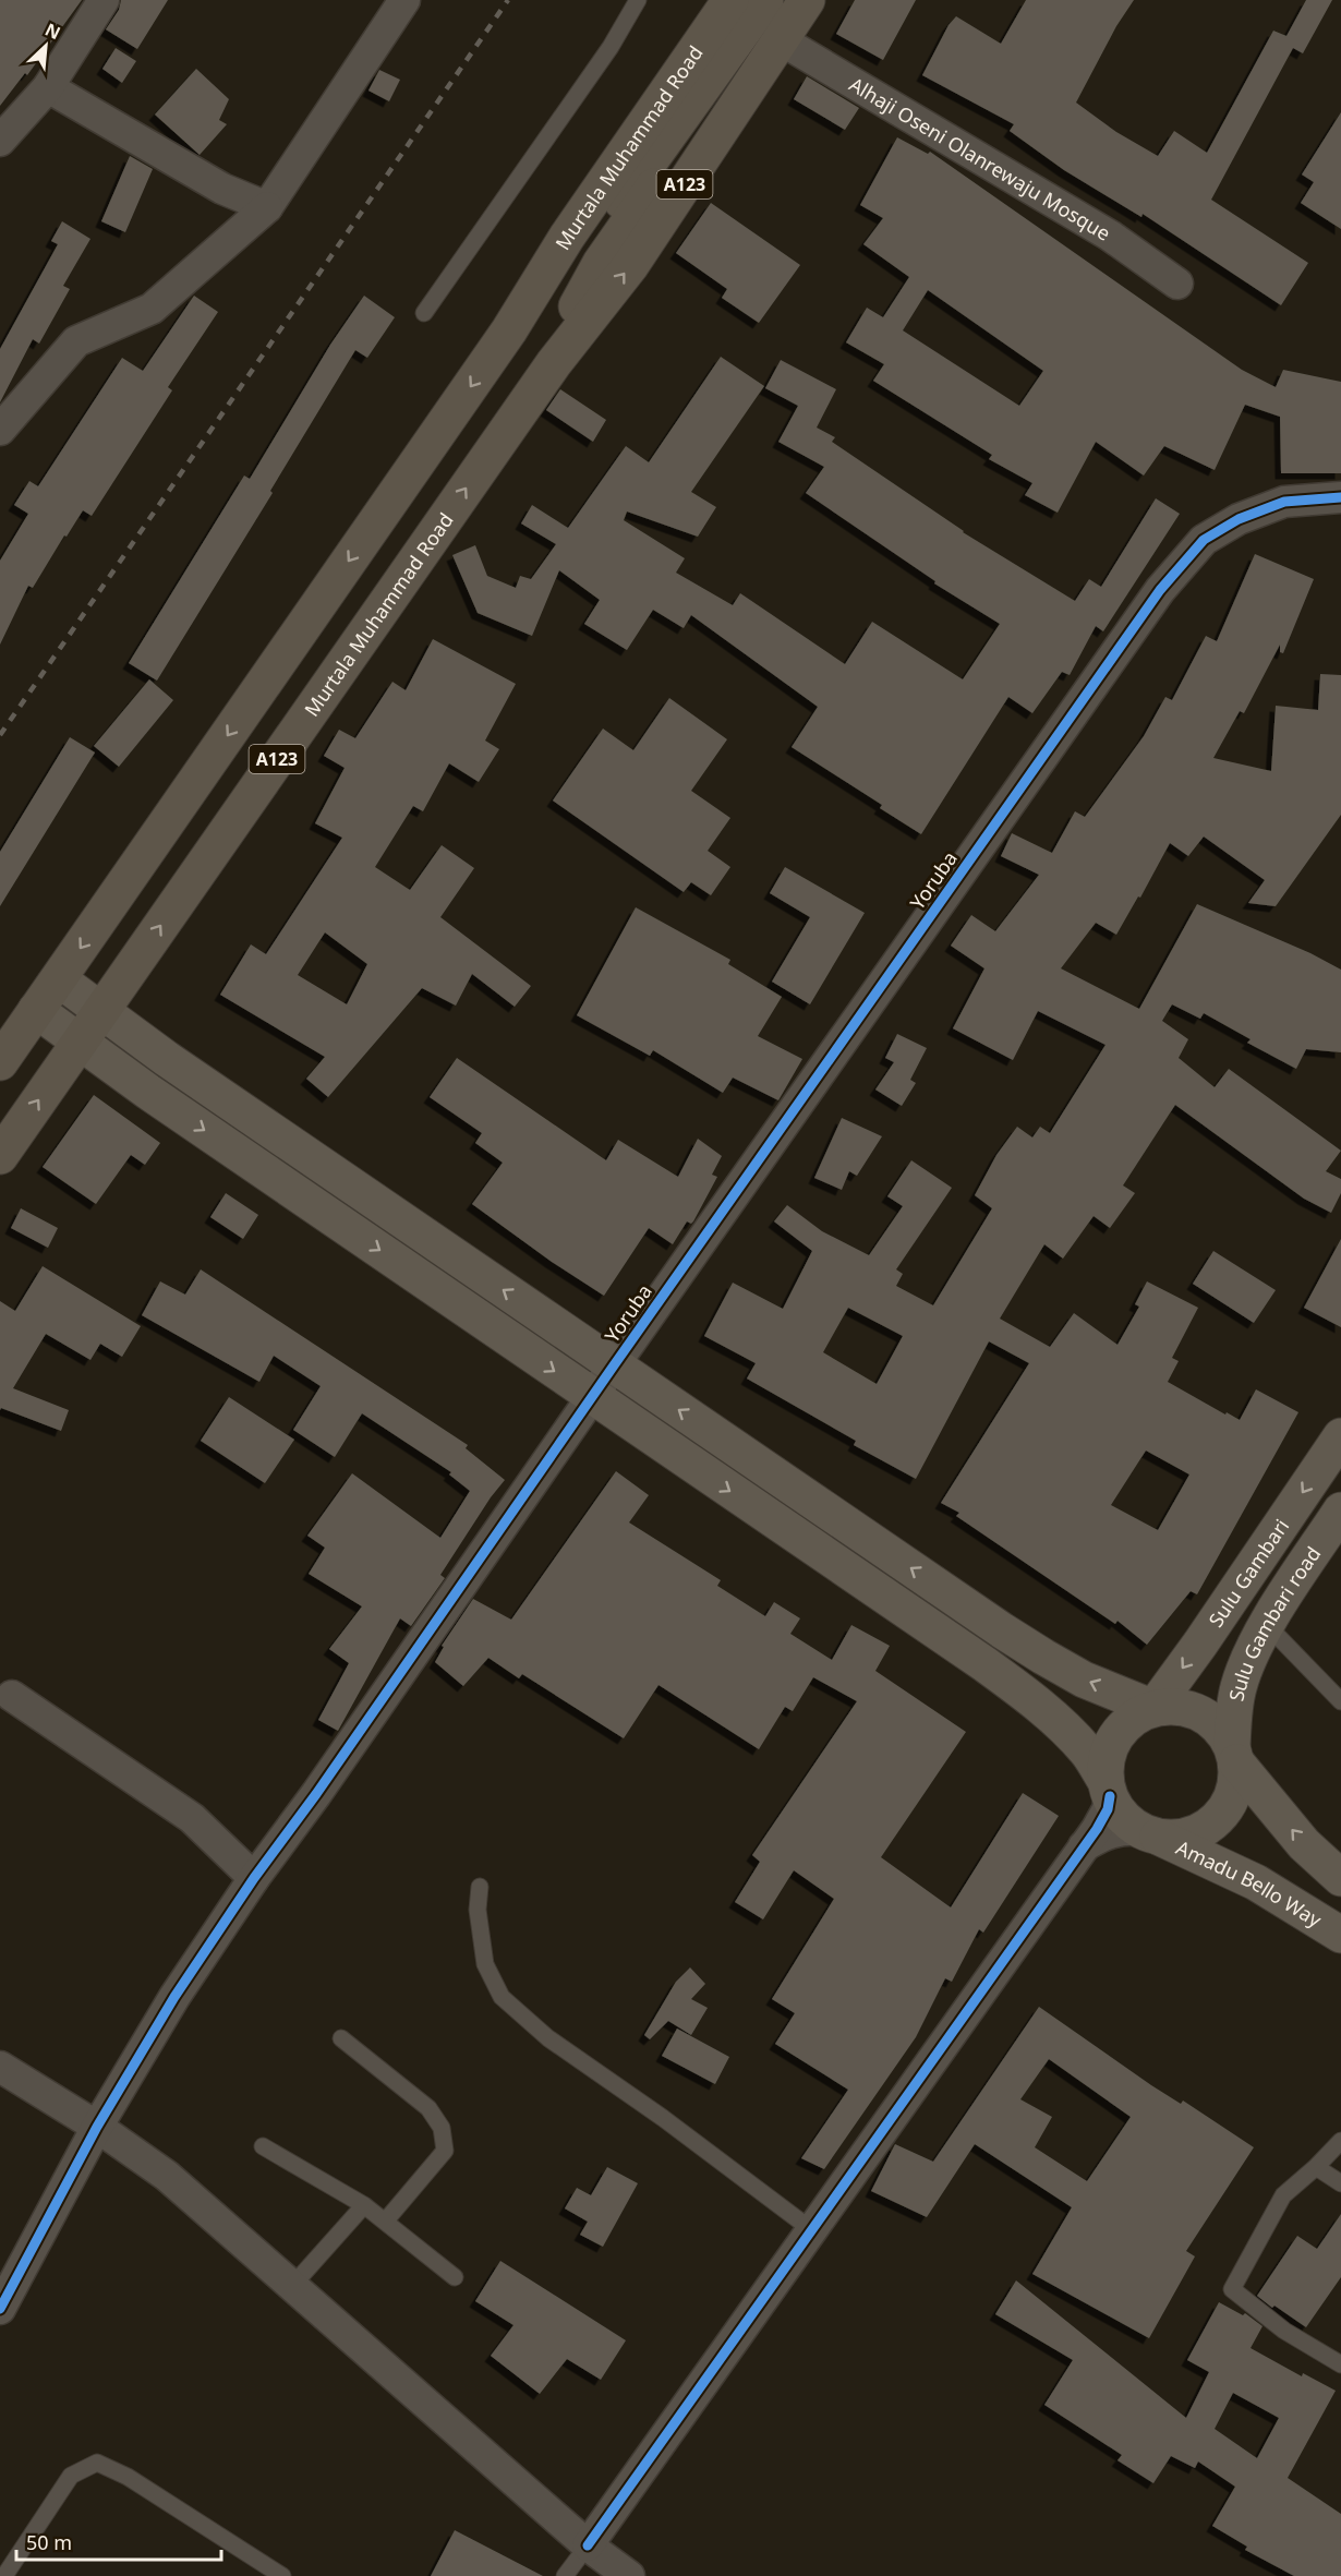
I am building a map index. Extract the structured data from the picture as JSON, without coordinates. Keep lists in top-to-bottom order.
{
  "streets": {
    "highway": ["Murtala Muhammad Road", "A123"],
    "main road": ["Sulu Gambari", "Sulu Gambari road", "Amadu Bello Way"],
    "street": ["Alhaji Oseni Olanrewaju Mosque", "Yoruba"]
  },
  "crossings": [
    ["Murtala Muhammad Road", "Alhaji Oseni Olanrewaju Mosque"],
    ["Sulu Gambari", "Sulu Gambari road"],
    ["Sulu Gambari", "Amadu Bello Way"],
    ["Sulu Gambari road", "Amadu Bello Way"]
  ],
  "one_way": ["Sulu Gambari"],
  "scale_bar": "50 m",
  "north": "top right"
}
